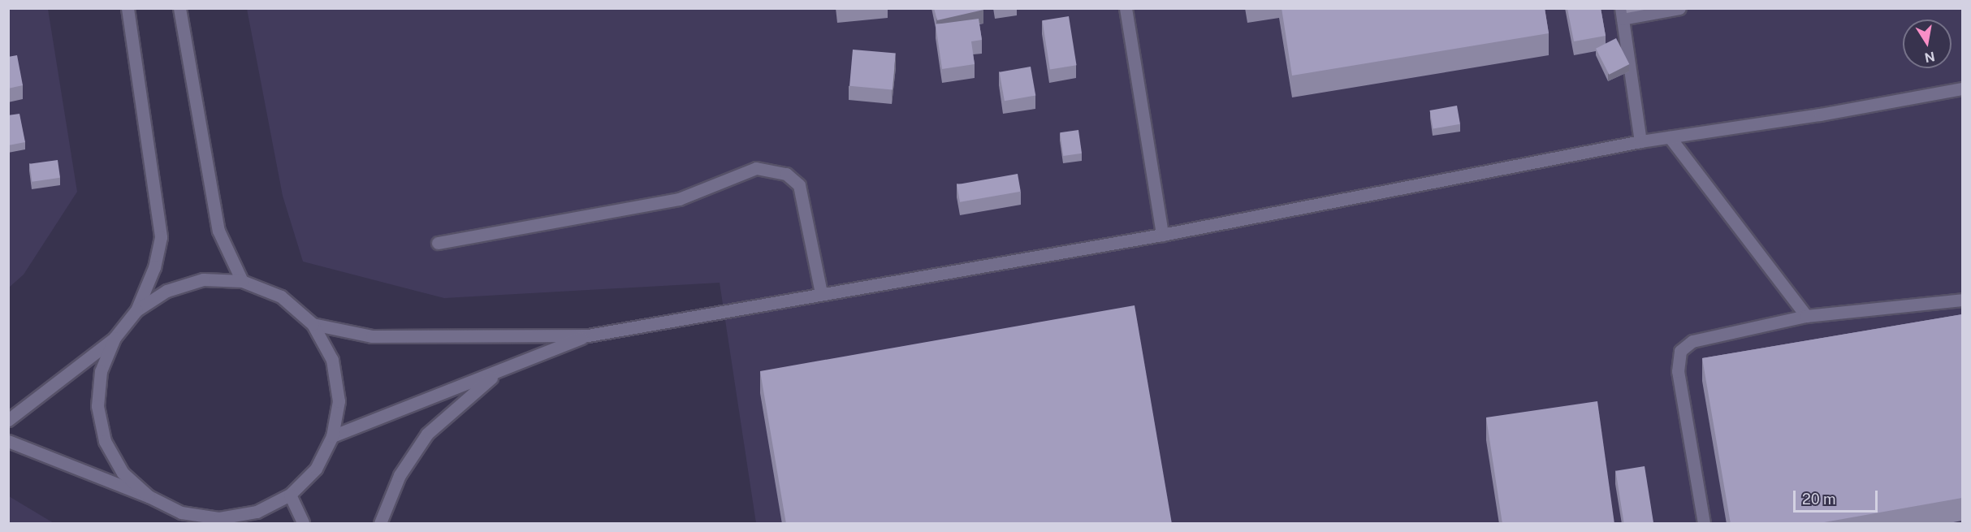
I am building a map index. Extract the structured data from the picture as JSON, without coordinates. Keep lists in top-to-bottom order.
{
  "scale_bar": "20 m",
  "north": "bottom"
}
